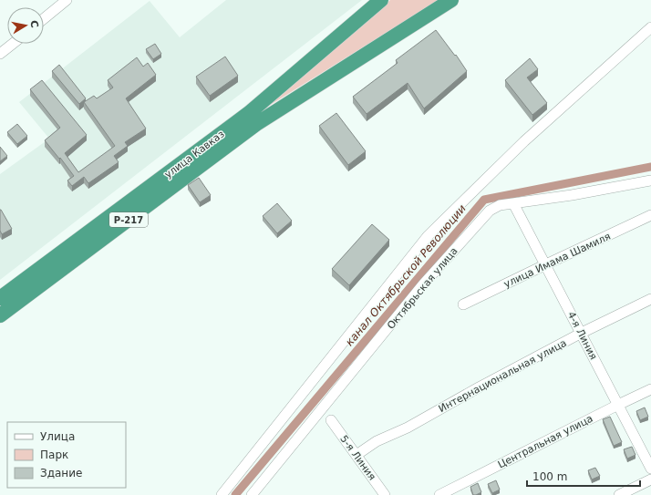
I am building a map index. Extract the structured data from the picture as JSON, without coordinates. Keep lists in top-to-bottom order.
{
  "streets": {
    "highway": ["улица Кавказ", "Р-217"],
    "street": [
      "улица Имама Шамиля",
      "Октябрьская улица",
      "4-я Линия",
      "Интернациональная улица",
      "Центральная улица",
      "5-я Линия"
    ]
  },
  "crossings": [
    ["улица Имама Шамиля", "4-я Линия"],
    ["Октябрьская улица", "4-я Линия"],
    ["4-я Линия", "Интернациональная улица"],
    ["4-я Линия", "Центральная улица"],
    ["Интернациональная улица", "5-я Линия"]
  ],
  "water": ["канал Октябрьской Революции"],
  "legend": ["Улица", "Парк", "Здание"],
  "scale_bar": "100 m",
  "north": "right"
}
